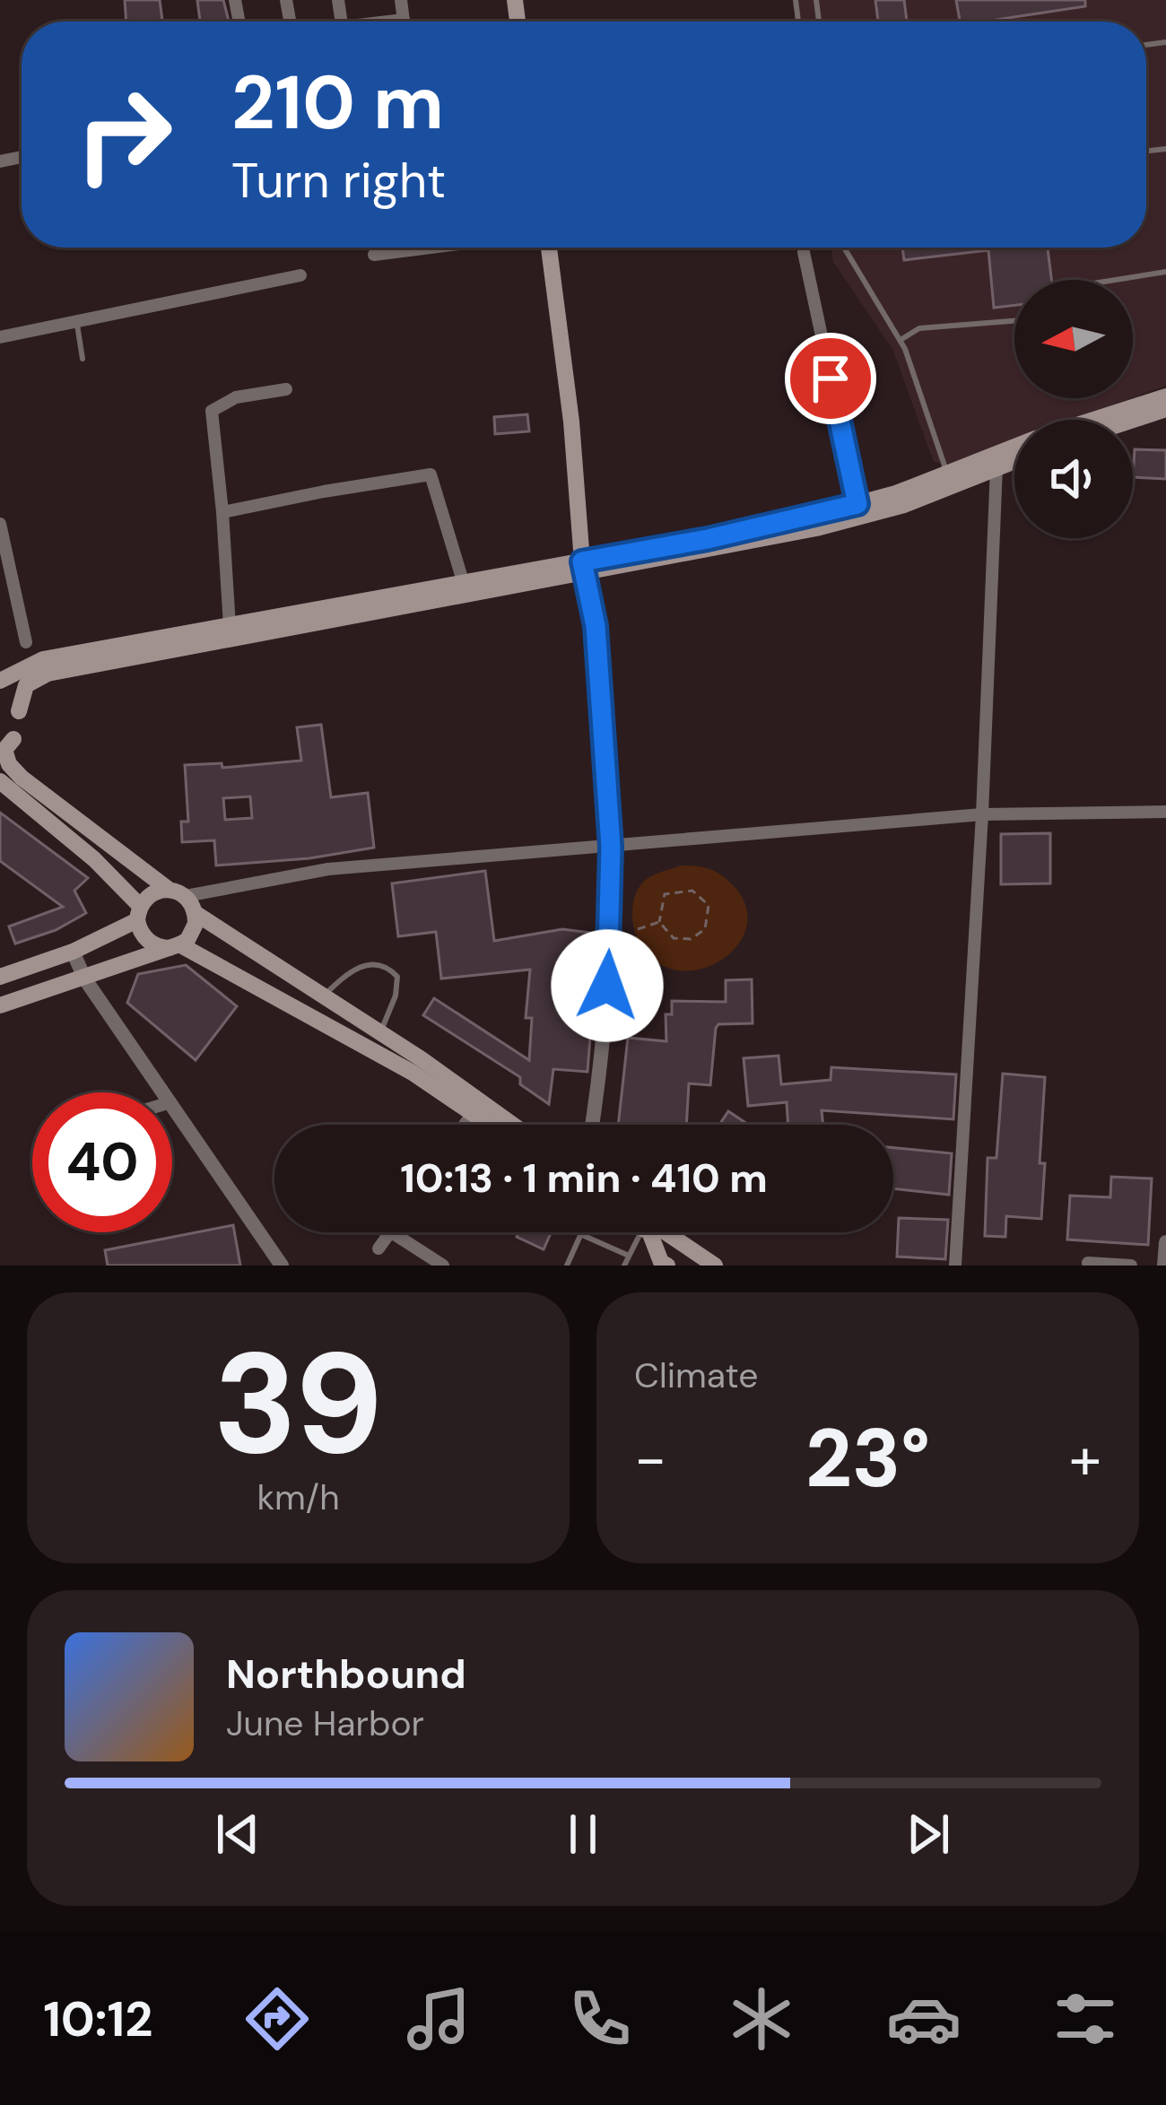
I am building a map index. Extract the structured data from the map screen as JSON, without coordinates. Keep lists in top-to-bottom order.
{
  "north": "left",
  "page": {
    "turn": ["210 m", "Turn right"],
    "limit": "40",
    "trip": "10:13 · 1 min · 410 m",
    "tile": [
      ["39", "km/h"],
      "Climate"
    ],
    "heat": ["−", "23°", "+"],
    "song": ["Northbound", "June Harbor"],
    "tabs": "10:12"
  }
}
